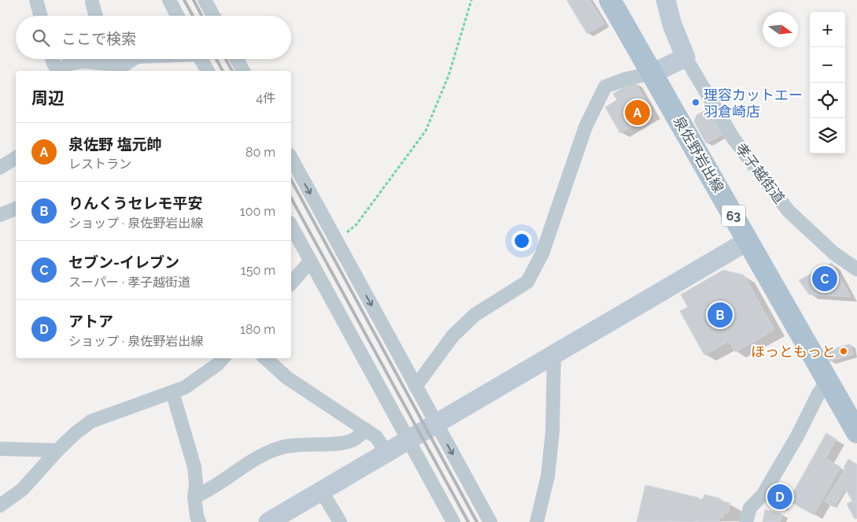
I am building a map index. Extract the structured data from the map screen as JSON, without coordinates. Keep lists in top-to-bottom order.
{
  "streets": {
    "main road": ["泉佐野岩出線", "63"],
    "street": ["孝子越街道"]
  },
  "places": ["理容カットエー 羽倉崎店", "ほっともっと"],
  "north": "right",
  "page": {
    "map_buttons": ["+", "−"],
    "search": "ここで検索",
    "heading": ["周辺", "4件"],
    "pins": [
      "A",
      "C",
      "B",
      "D"
    ],
    "list": [
      {
        "mark": "A",
        "name": "泉佐野 塩元帥",
        "note": "レストラン",
        "value": "80 m"
      },
      {
        "mark": "B",
        "name": "りんくうセレモ平安",
        "note": "ショップ · 泉佐野岩出線",
        "value": "100 m"
      },
      {
        "mark": "C",
        "name": "セブン-イレブン",
        "note": "スーパー · 孝子越街道",
        "value": "150 m"
      },
      {
        "mark": "D",
        "name": "アトア",
        "note": "ショップ · 泉佐野岩出線",
        "value": "180 m"
      }
    ]
  }
}
